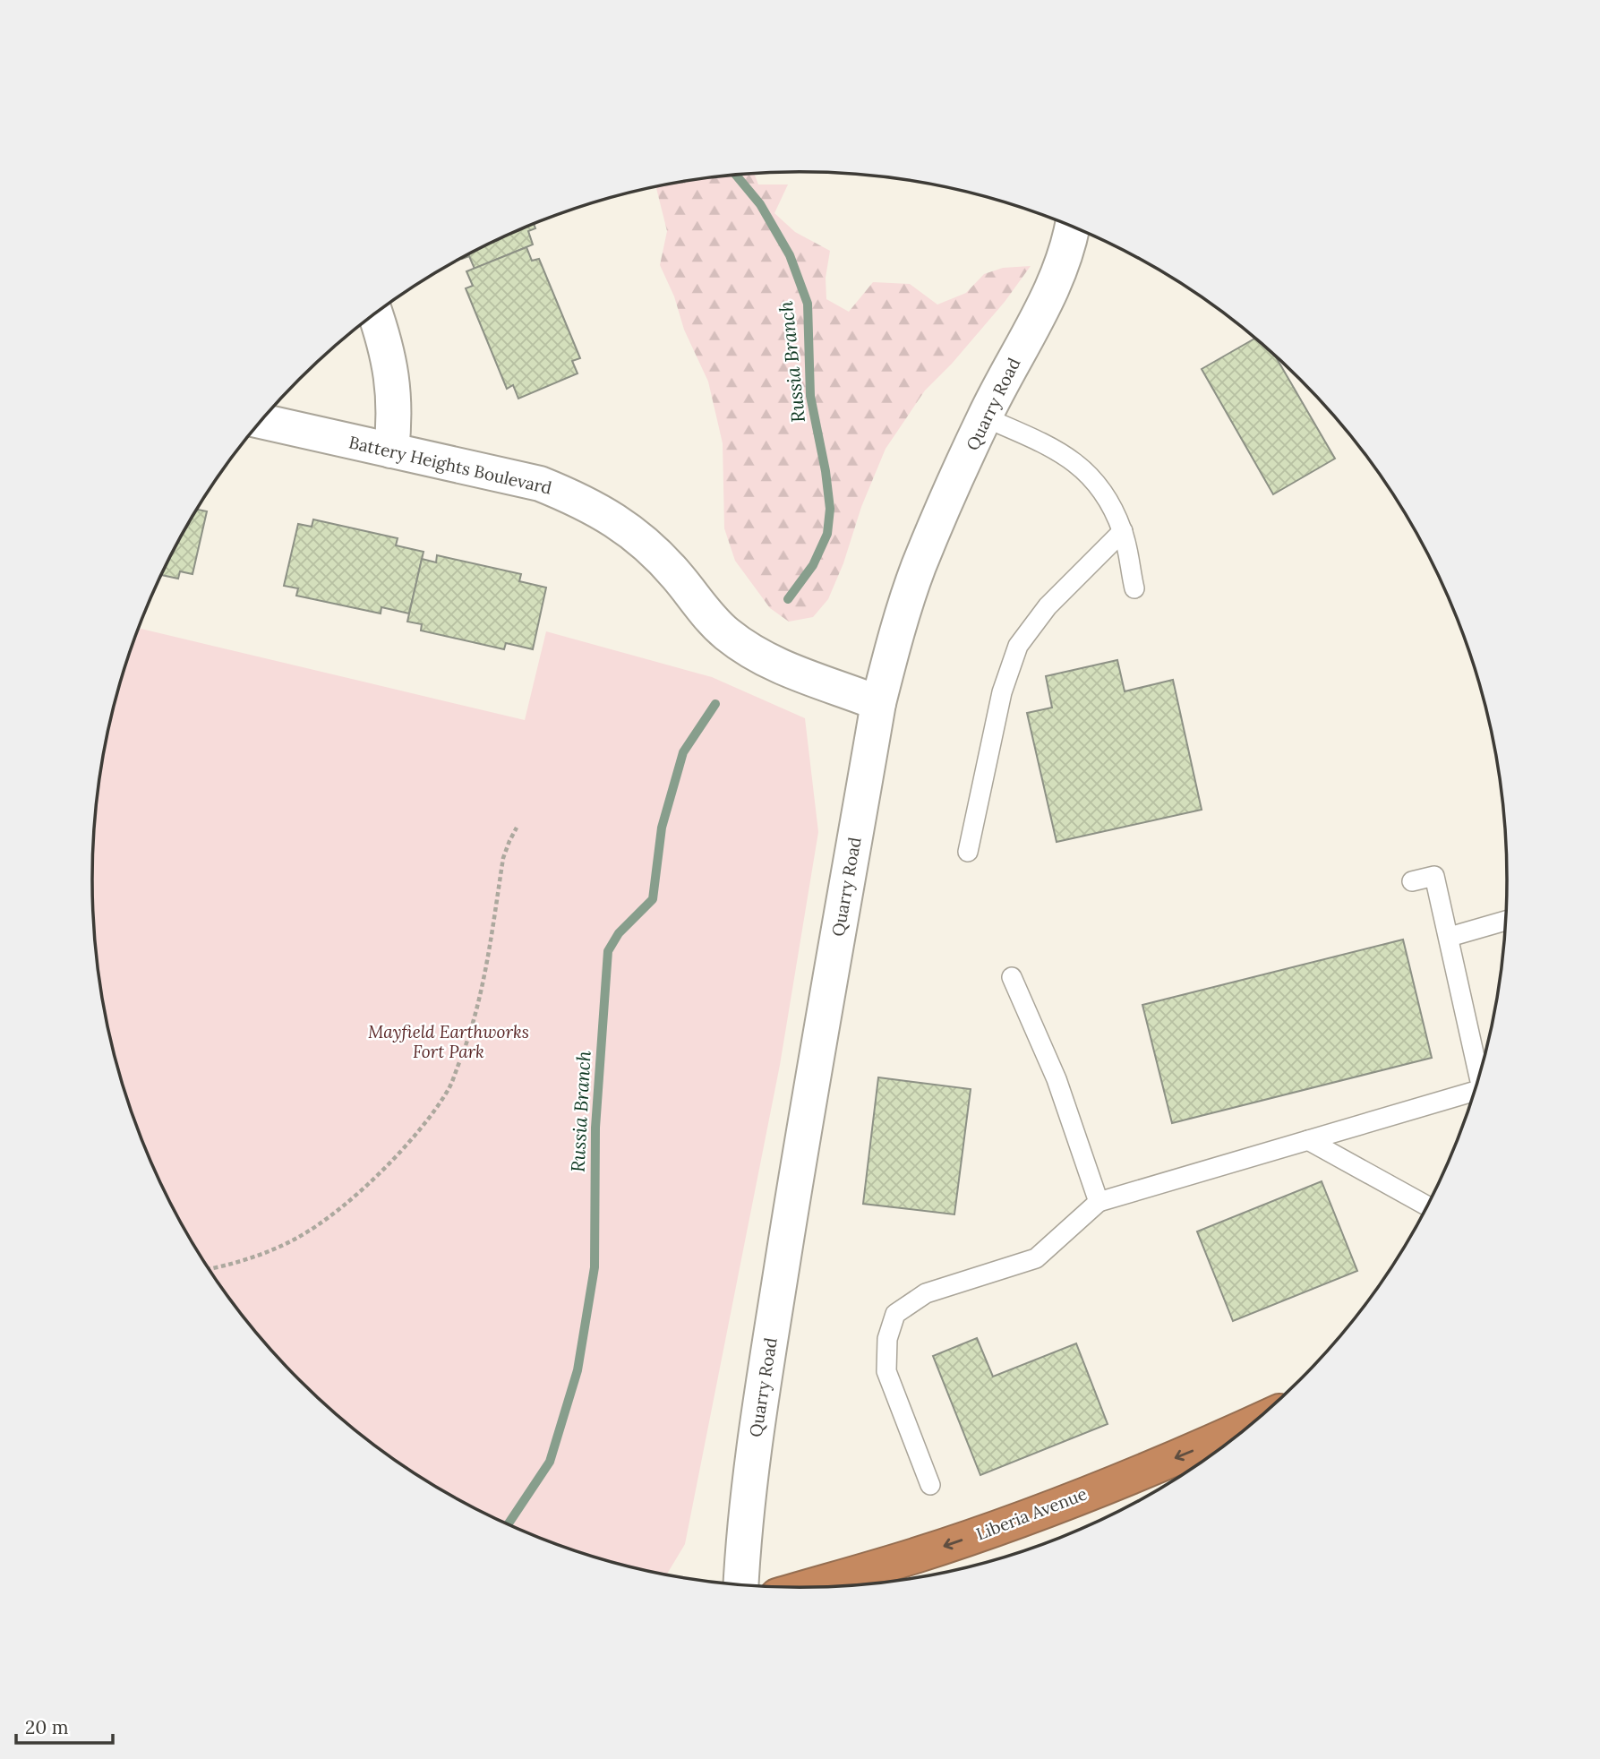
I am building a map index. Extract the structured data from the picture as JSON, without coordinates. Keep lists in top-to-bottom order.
{
  "streets": {
    "highway": ["Liberia Avenue"],
    "street": ["Quarry Road", "Battery Heights Boulevard"]
  },
  "crossings": [
    ["Quarry Road", "Battery Heights Boulevard"]
  ],
  "one_way": ["Liberia Avenue"],
  "water": ["Russia Branch"],
  "parks": ["Mayfield Earthworks Fort Park"],
  "scale_bar": "20 m"
}
